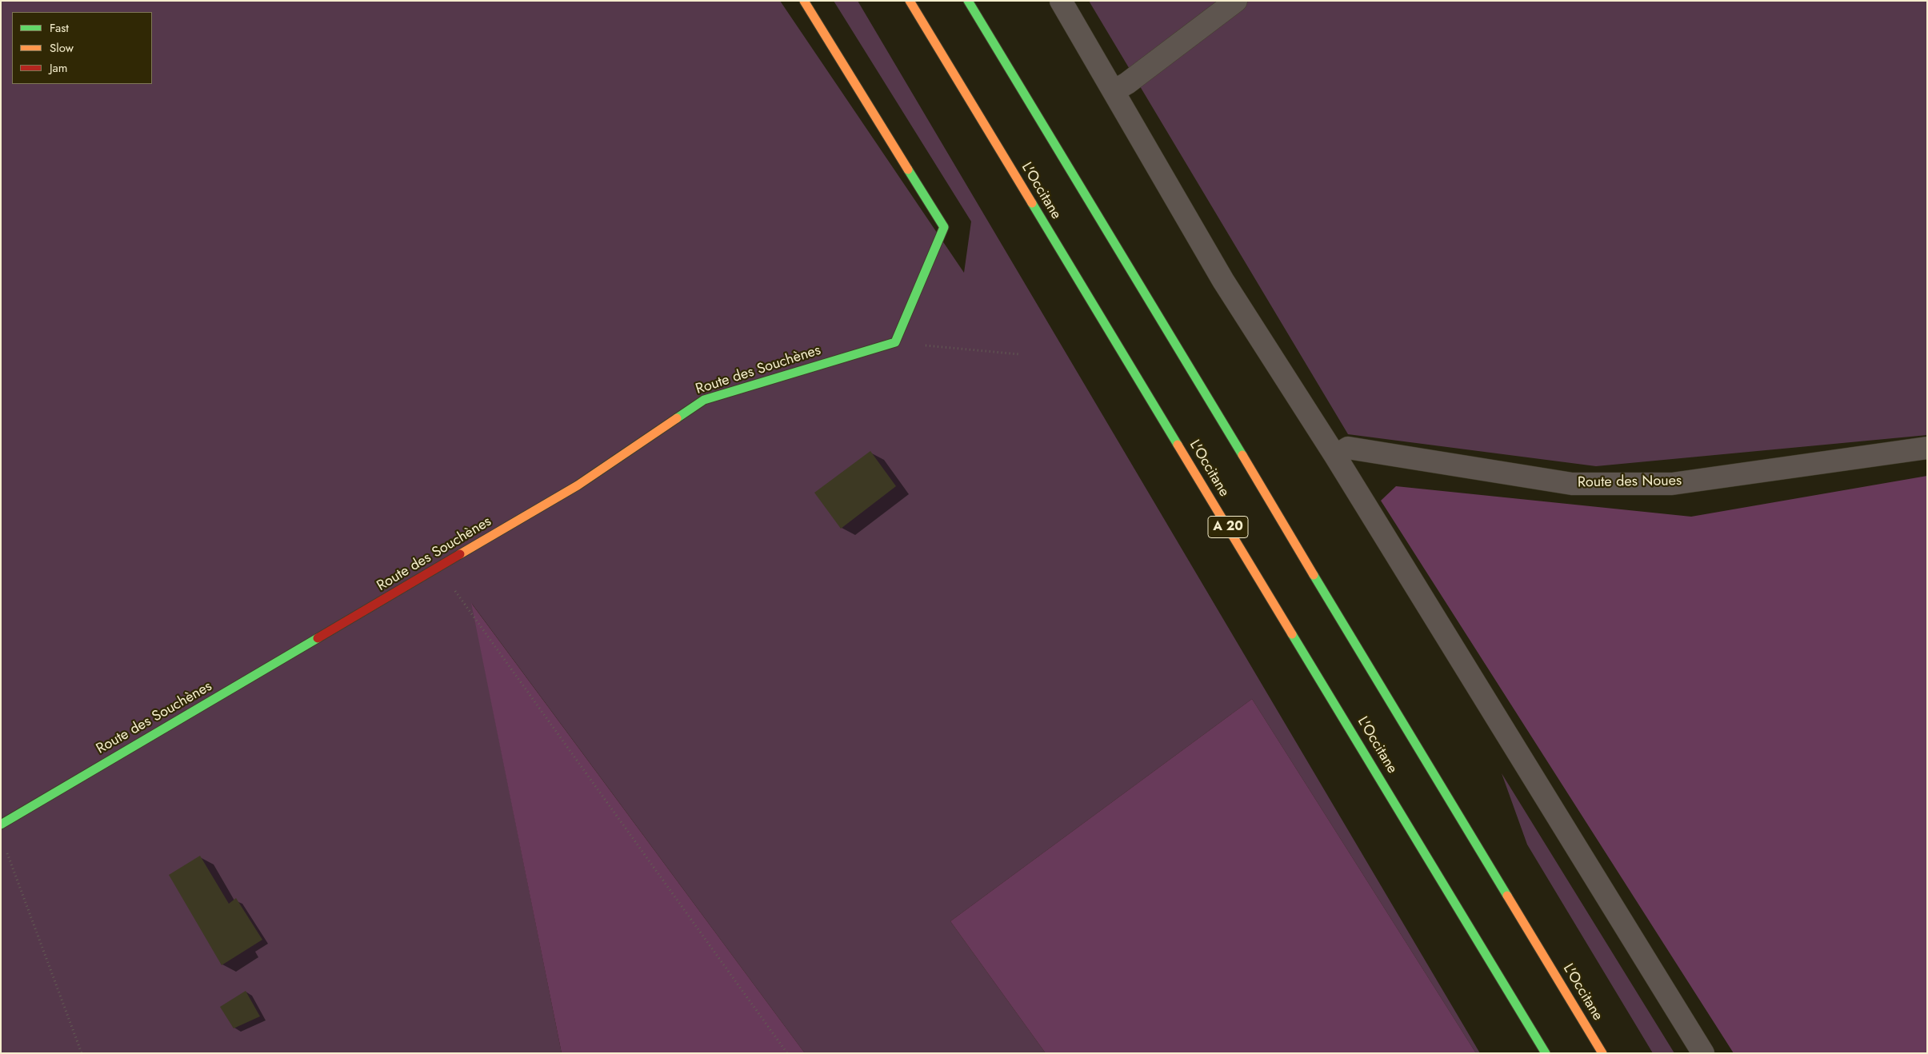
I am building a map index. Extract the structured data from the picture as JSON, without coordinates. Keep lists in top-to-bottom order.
{
  "streets": {
    "main road": ["L'Occitane", "Route des Souchènes", "A 20"],
    "street": ["Route des Noues"]
  },
  "legend": ["Fast", "Slow", "Jam"]
}
